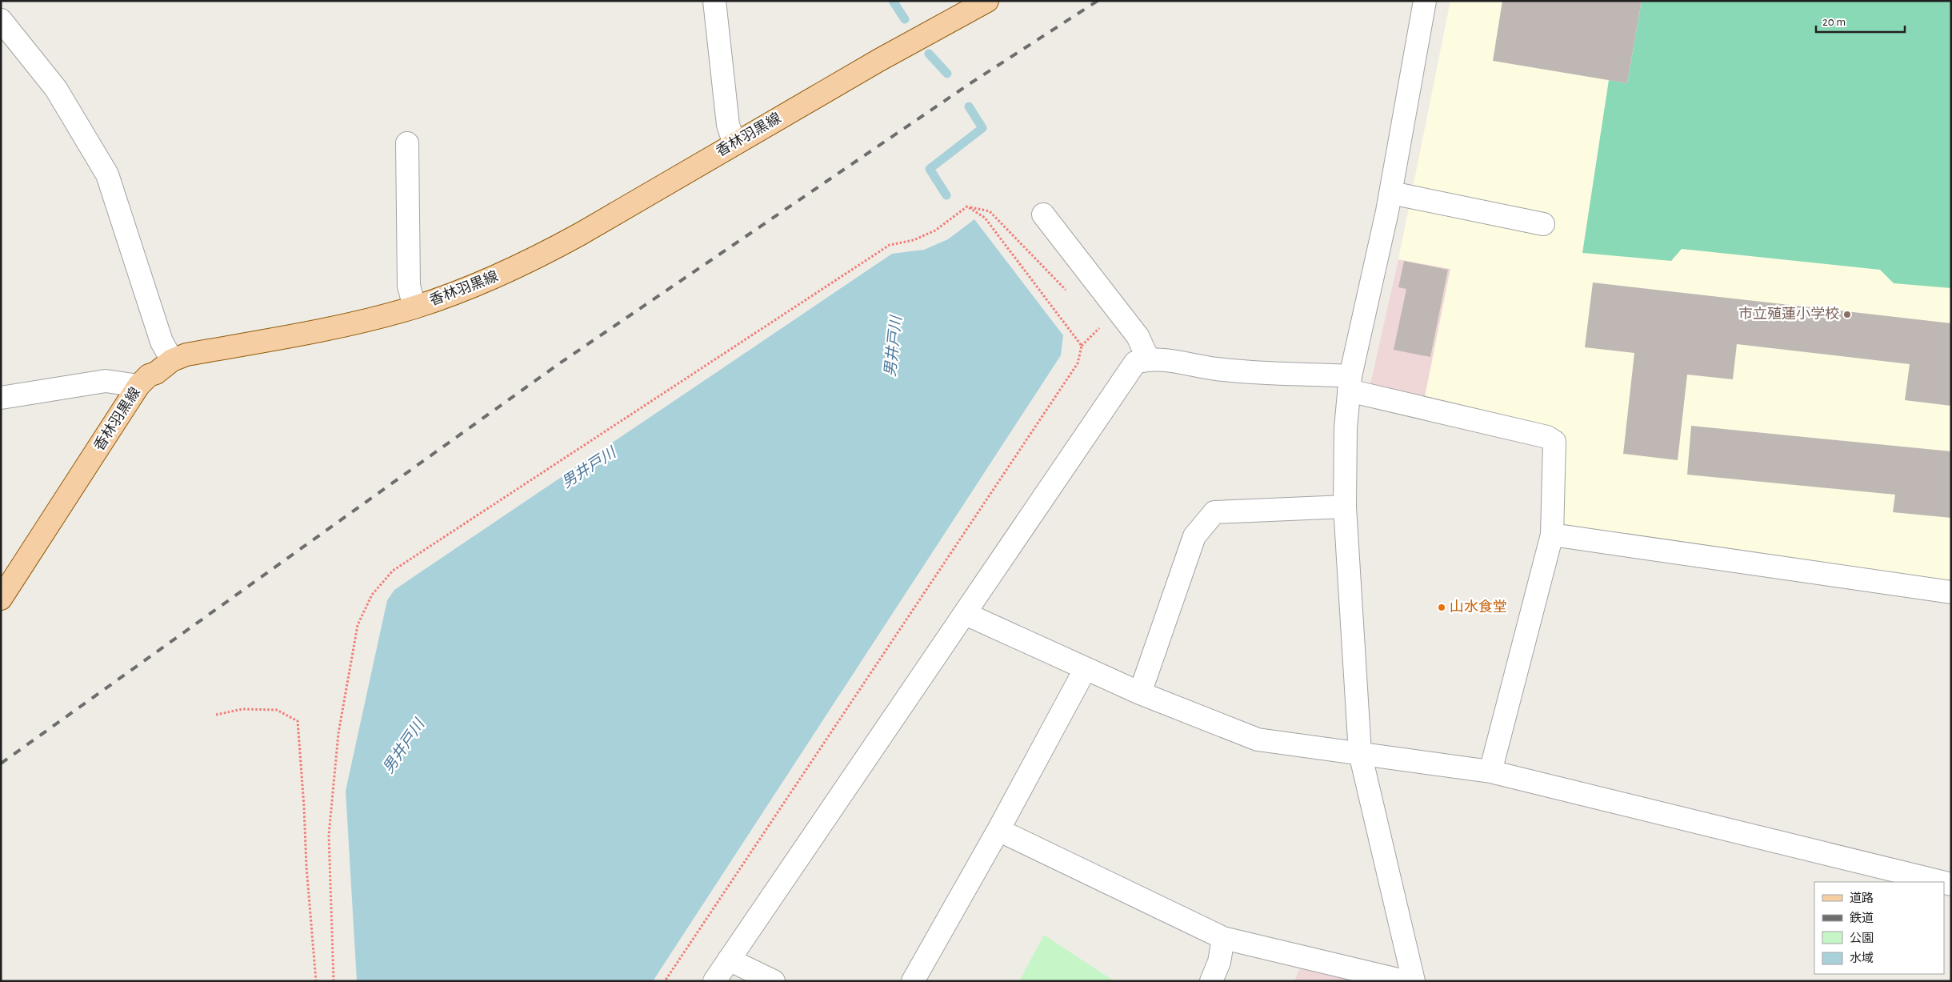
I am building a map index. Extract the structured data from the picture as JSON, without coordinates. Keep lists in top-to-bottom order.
{
  "streets": {
    "main road": ["香林羽黒線"]
  },
  "water": ["男井戸川"],
  "places": ["市立殖蓮小学校", "山水食堂"],
  "legend": [
    "道路",
    "鉄道",
    "公園",
    "水域"
  ],
  "scale_bar": "20 m"
}
